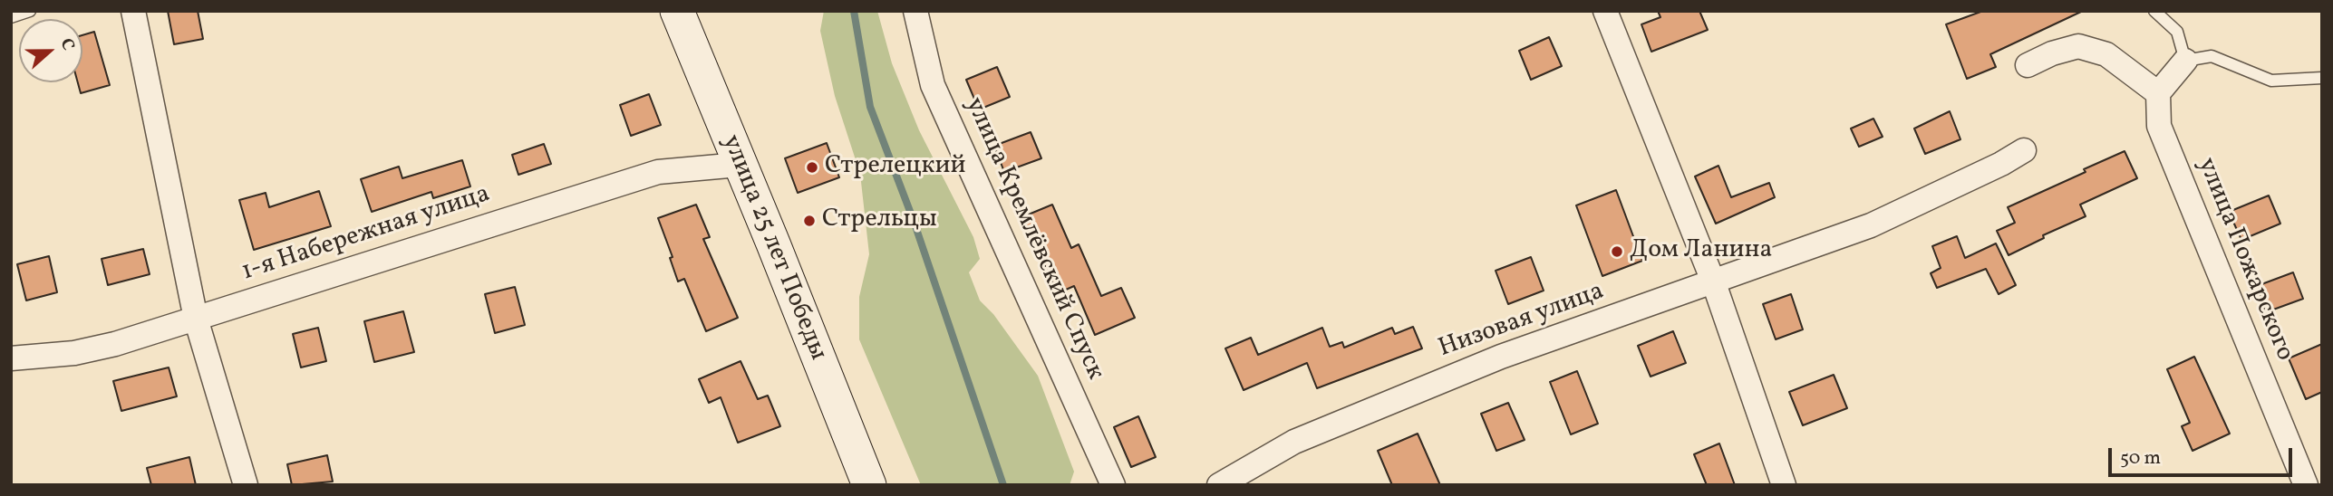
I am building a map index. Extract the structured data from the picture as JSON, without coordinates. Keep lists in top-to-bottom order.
{
  "streets": {
    "main road": ["улица 25 лет Победы"],
    "street": [
      "1-я Набережная улица",
      "улица Кремлёвский Спуск",
      "улица Пожарского",
      "Низовая улица"
    ]
  },
  "crossings": [
    ["1-я Набережная улица", "улица 25 лет Победы"]
  ],
  "places": ["Стрелецкий", "Стрельцы", "Дом Ланина"],
  "scale_bar": "50 m",
  "north": "right"
}
